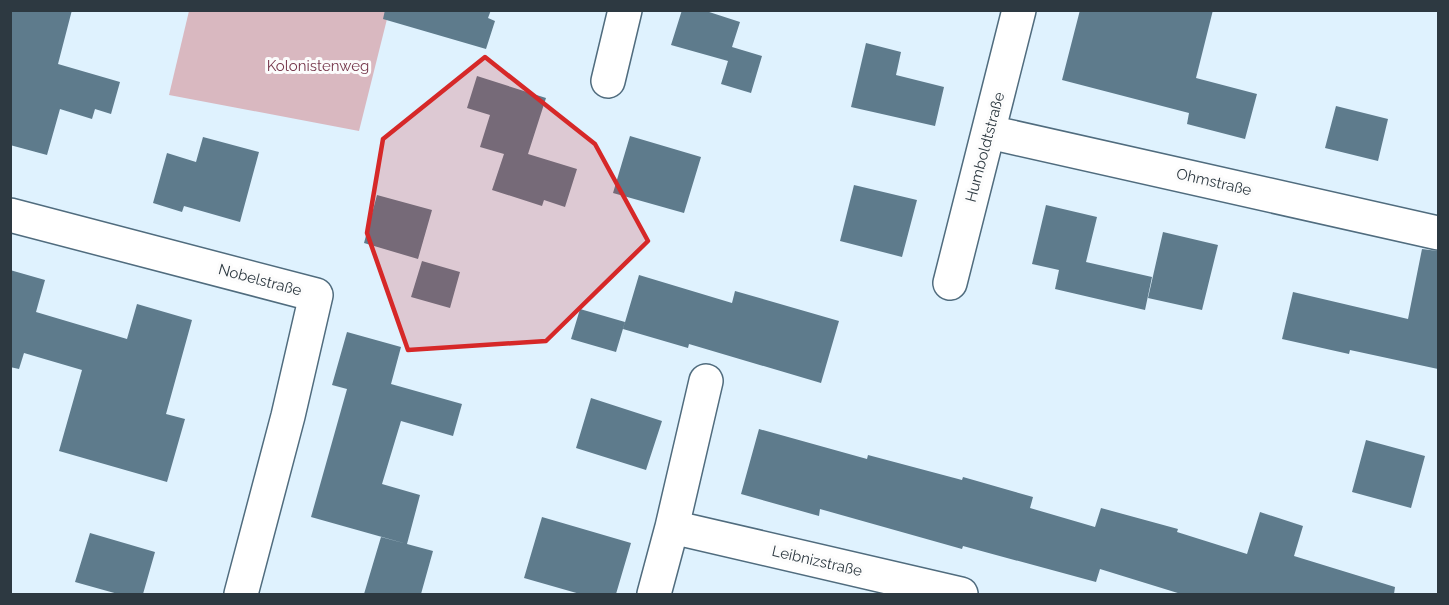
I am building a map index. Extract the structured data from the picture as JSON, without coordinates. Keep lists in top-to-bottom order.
{
  "streets": {
    "street": [
      "Humboldtstraße",
      "Ohmstraße",
      "Nobelstraße",
      "Leibnizstraße"
    ]
  },
  "crossings": [
    ["Humboldtstraße", "Ohmstraße"]
  ],
  "parks": ["Kolonistenweg"]
}
